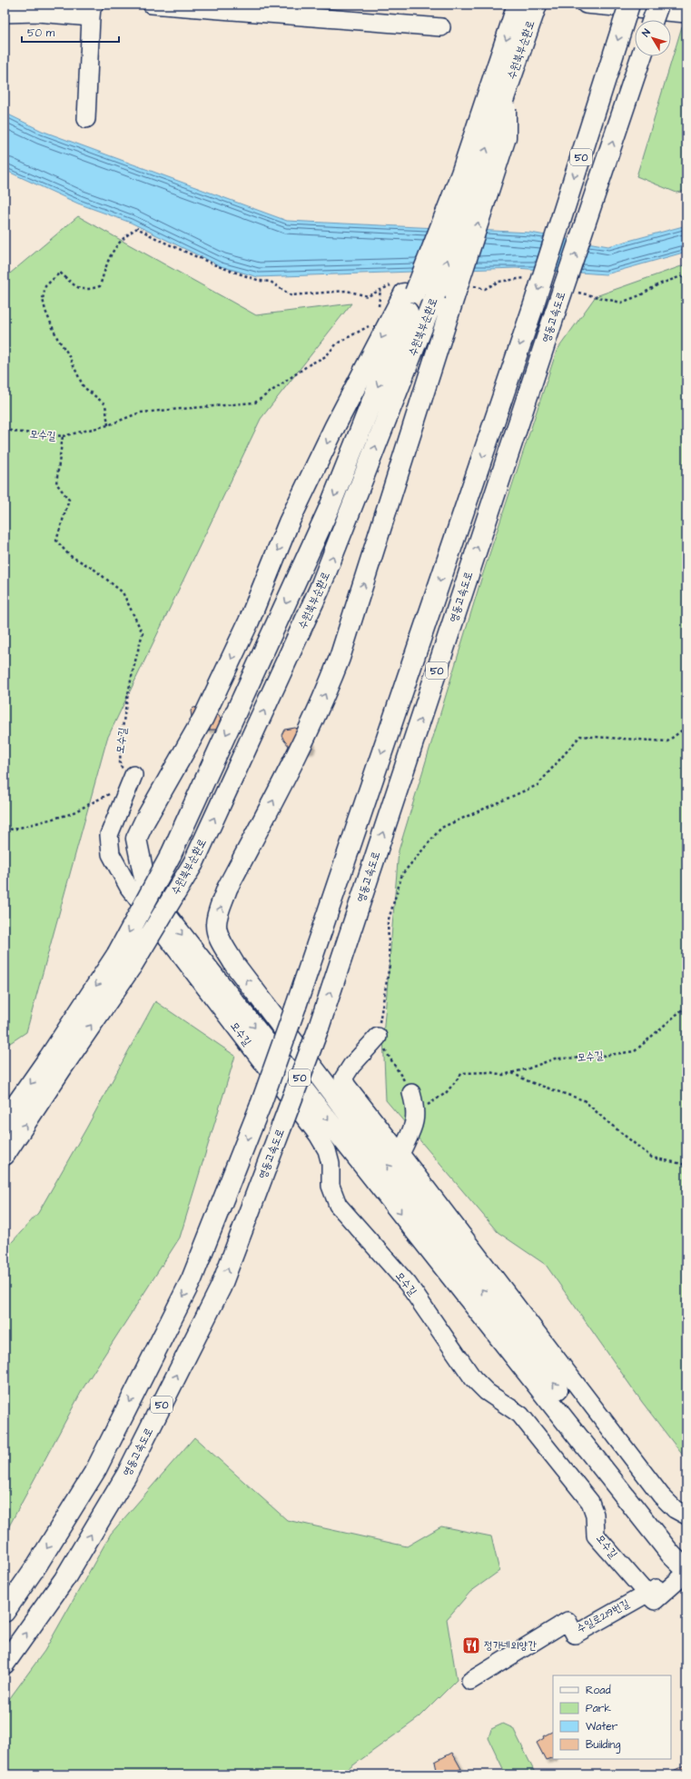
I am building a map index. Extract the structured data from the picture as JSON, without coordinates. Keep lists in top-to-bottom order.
{
  "streets": {
    "highway": ["수원북부순환로", "50", "영동고속도로"],
    "street": ["모수길", "수일로219번길"]
  },
  "crossings": [
    ["모수길", "수일로219번길"]
  ],
  "places": {
    "restaurant": ["정가네외양간"]
  },
  "legend": [
    "Road",
    "Park",
    "Water",
    "Building"
  ],
  "scale_bar": "50 m",
  "north": "top left"
}
